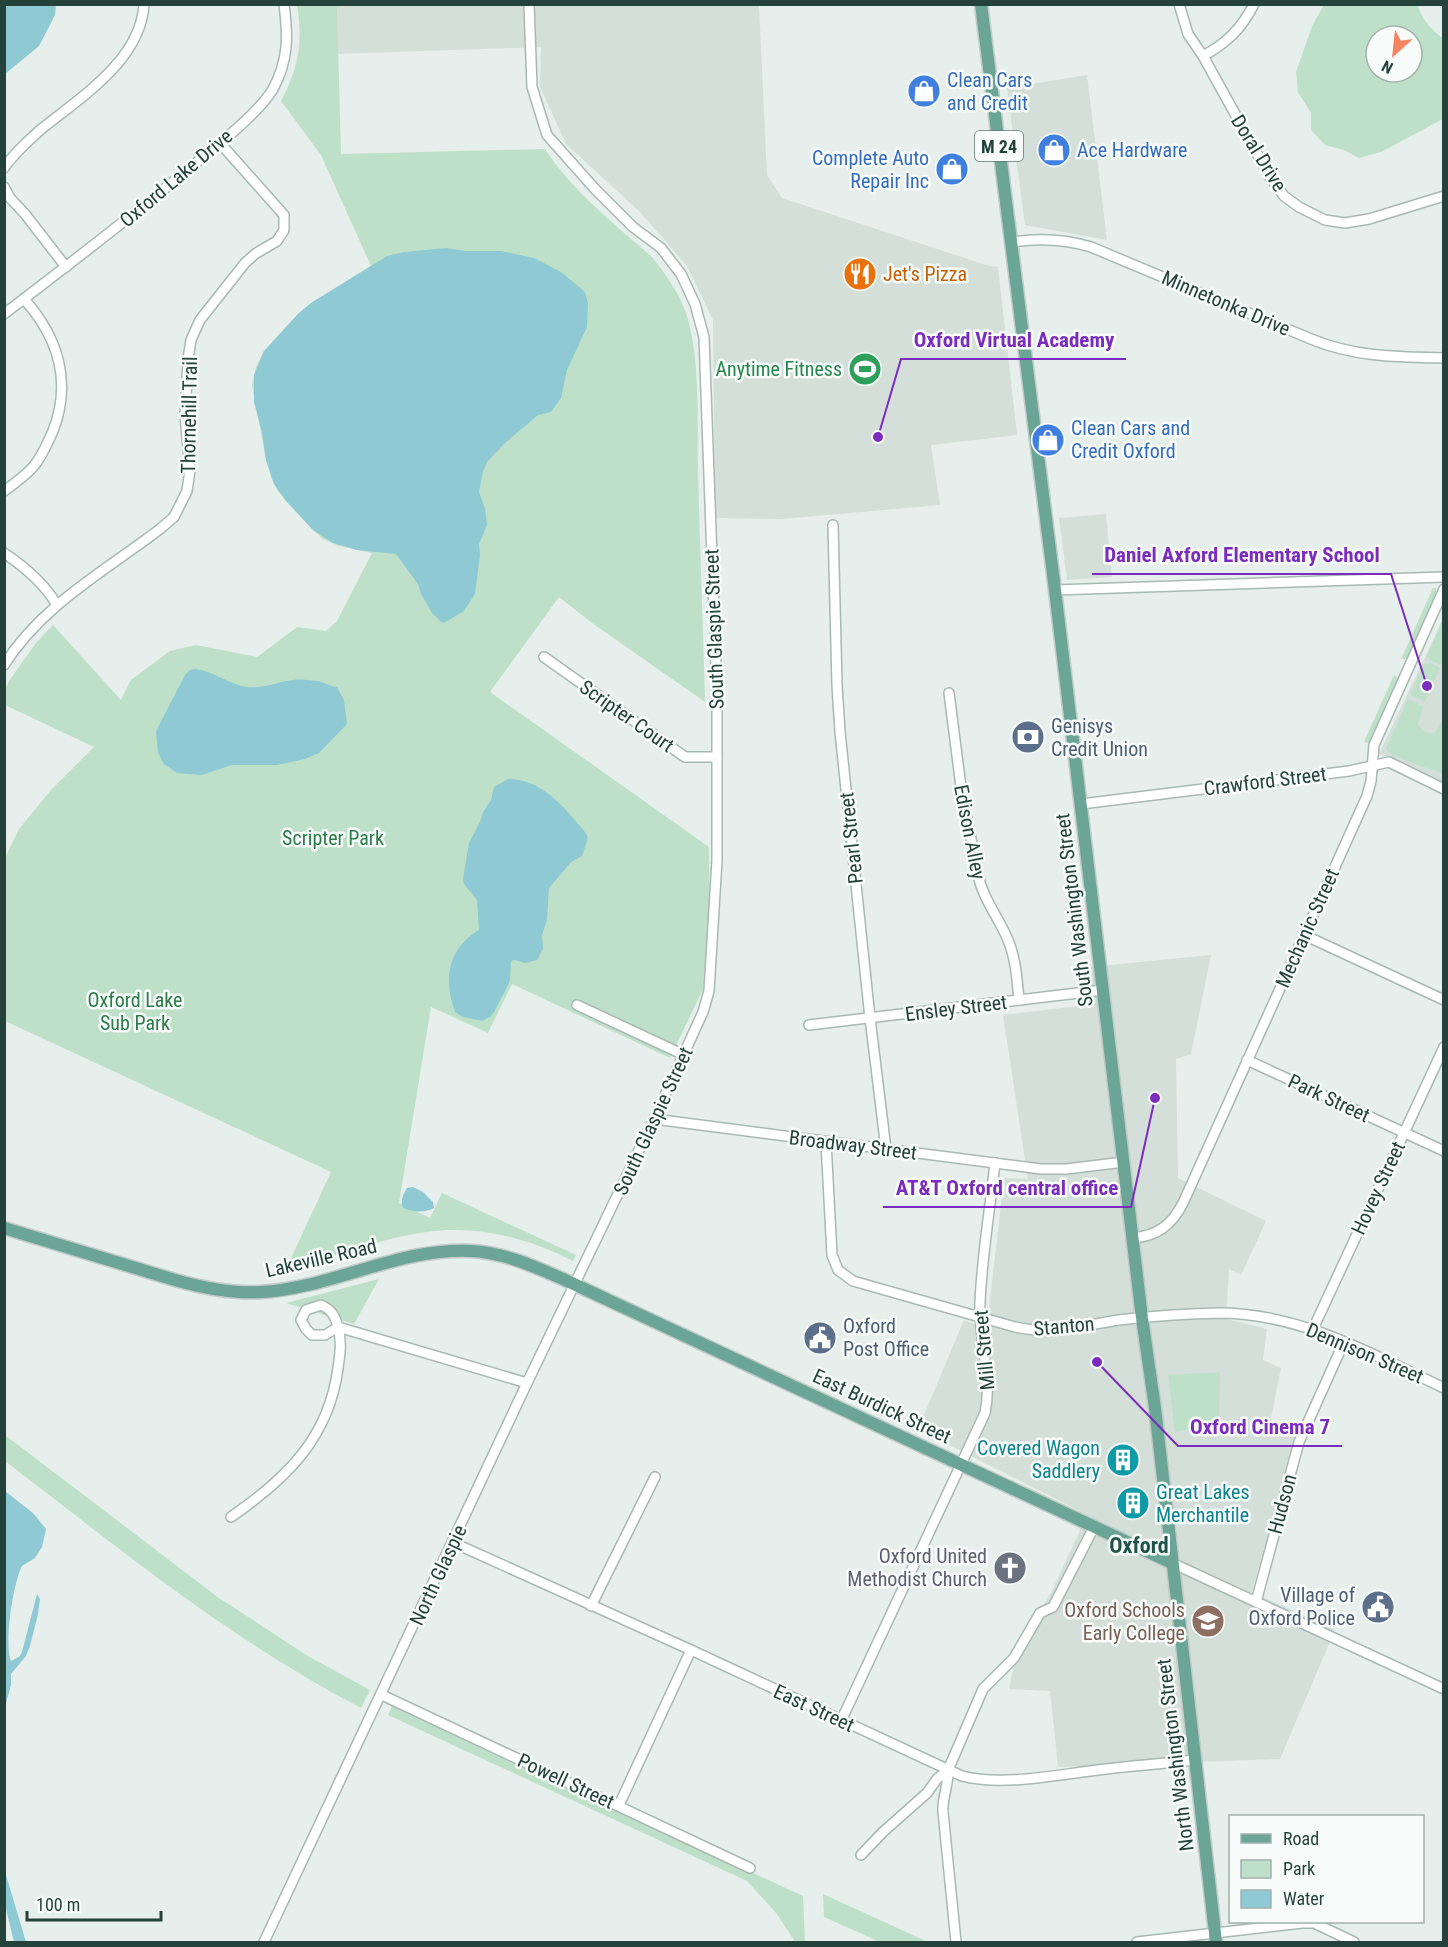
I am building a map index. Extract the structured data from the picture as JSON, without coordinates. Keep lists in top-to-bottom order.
{
  "streets": {
    "main road": [
      "M 24",
      "South Washington Street",
      "Lakeville Road",
      "East Burdick Street",
      "North Washington Street"
    ],
    "street": [
      "Doral Drive",
      "Oxford Lake Drive",
      "Minnetonka Drive",
      "Thornehill Trail",
      "South Glaspie Street",
      "Scripter Court",
      "Crawford Street",
      "Edison Alley",
      "Pearl Street",
      "Mechanic Street",
      "Ensley Street",
      "Park Street",
      "Broadway Street",
      "Hovey Street",
      "Stanton",
      "Mill Street",
      "Dennison Street",
      "Hudson",
      "North Glaspie",
      "East Street",
      "Powell Street"
    ]
  },
  "crossings": [
    ["M 24", "Minnetonka Drive"],
    ["M 24", "South Washington Street"],
    ["Oxford Lake Drive", "Thornehill Trail"],
    ["Minnetonka Drive", "South Washington Street"],
    ["South Glaspie Street", "Scripter Court"],
    ["South Glaspie Street", "Broadway Street"],
    ["South Glaspie Street", "Lakeville Road"],
    ["South Glaspie Street", "East Burdick Street"],
    ["South Glaspie Street", "North Glaspie"],
    ["Crawford Street", "South Washington Street"],
    ["Crawford Street", "Mechanic Street"],
    ["Edison Alley", "Ensley Street"],
    ["Pearl Street", "Ensley Street"],
    ["Pearl Street", "Broadway Street"],
    ["South Washington Street", "Mechanic Street"],
    ["South Washington Street", "Ensley Street"],
    ["South Washington Street", "Broadway Street"],
    ["South Washington Street", "Stanton"],
    ["South Washington Street", "Dennison Street"],
    ["South Washington Street", "East Burdick Street"],
    ["South Washington Street", "North Washington Street"],
    ["Mechanic Street", "Park Street"],
    ["Park Street", "Hovey Street"],
    ["Broadway Street", "Stanton"],
    ["Broadway Street", "Mill Street"],
    ["Hovey Street", "Dennison Street"],
    ["Lakeville Road", "East Burdick Street"],
    ["Lakeville Road", "North Glaspie"],
    ["Stanton", "Mill Street"],
    ["Stanton", "Dennison Street"],
    ["Mill Street", "East Burdick Street"],
    ["Mill Street", "East Street"],
    ["Dennison Street", "Hudson"],
    ["East Burdick Street", "North Glaspie"],
    ["East Burdick Street", "North Washington Street"],
    ["North Glaspie", "East Street"],
    ["North Glaspie", "Powell Street"],
    ["East Street", "North Washington Street"]
  ],
  "districts": ["Oxford"],
  "parks": ["Scripter Park", "Oxford Lake Sub Park"],
  "places": {
    "shop": [
      "Clean Cars and Credit",
      "Ace Hardware",
      "Complete Auto Repair Inc",
      "Clean Cars and Credit Oxford"
    ],
    "restaurant": ["Jet's Pizza"],
    "sports": ["Anytime Fitness"],
    "other": [
      "Oxford Virtual Academy",
      "Daniel Axford Elementary School",
      "AT&T Oxford central office",
      "Oxford Cinema 7"
    ],
    "bank": ["Genisys Credit Union"],
    "public building": ["Oxford Post Office", "Village of Oxford Police"],
    "building": ["Covered Wagon Saddlery", "Great Lakes Merchantile"],
    "church": ["Oxford United Methodist Church"],
    "school or university": ["Oxford Schools Early College"]
  },
  "legend": ["Road", "Park", "Water"],
  "scale_bar": "100 m",
  "north": "bottom left"
}
